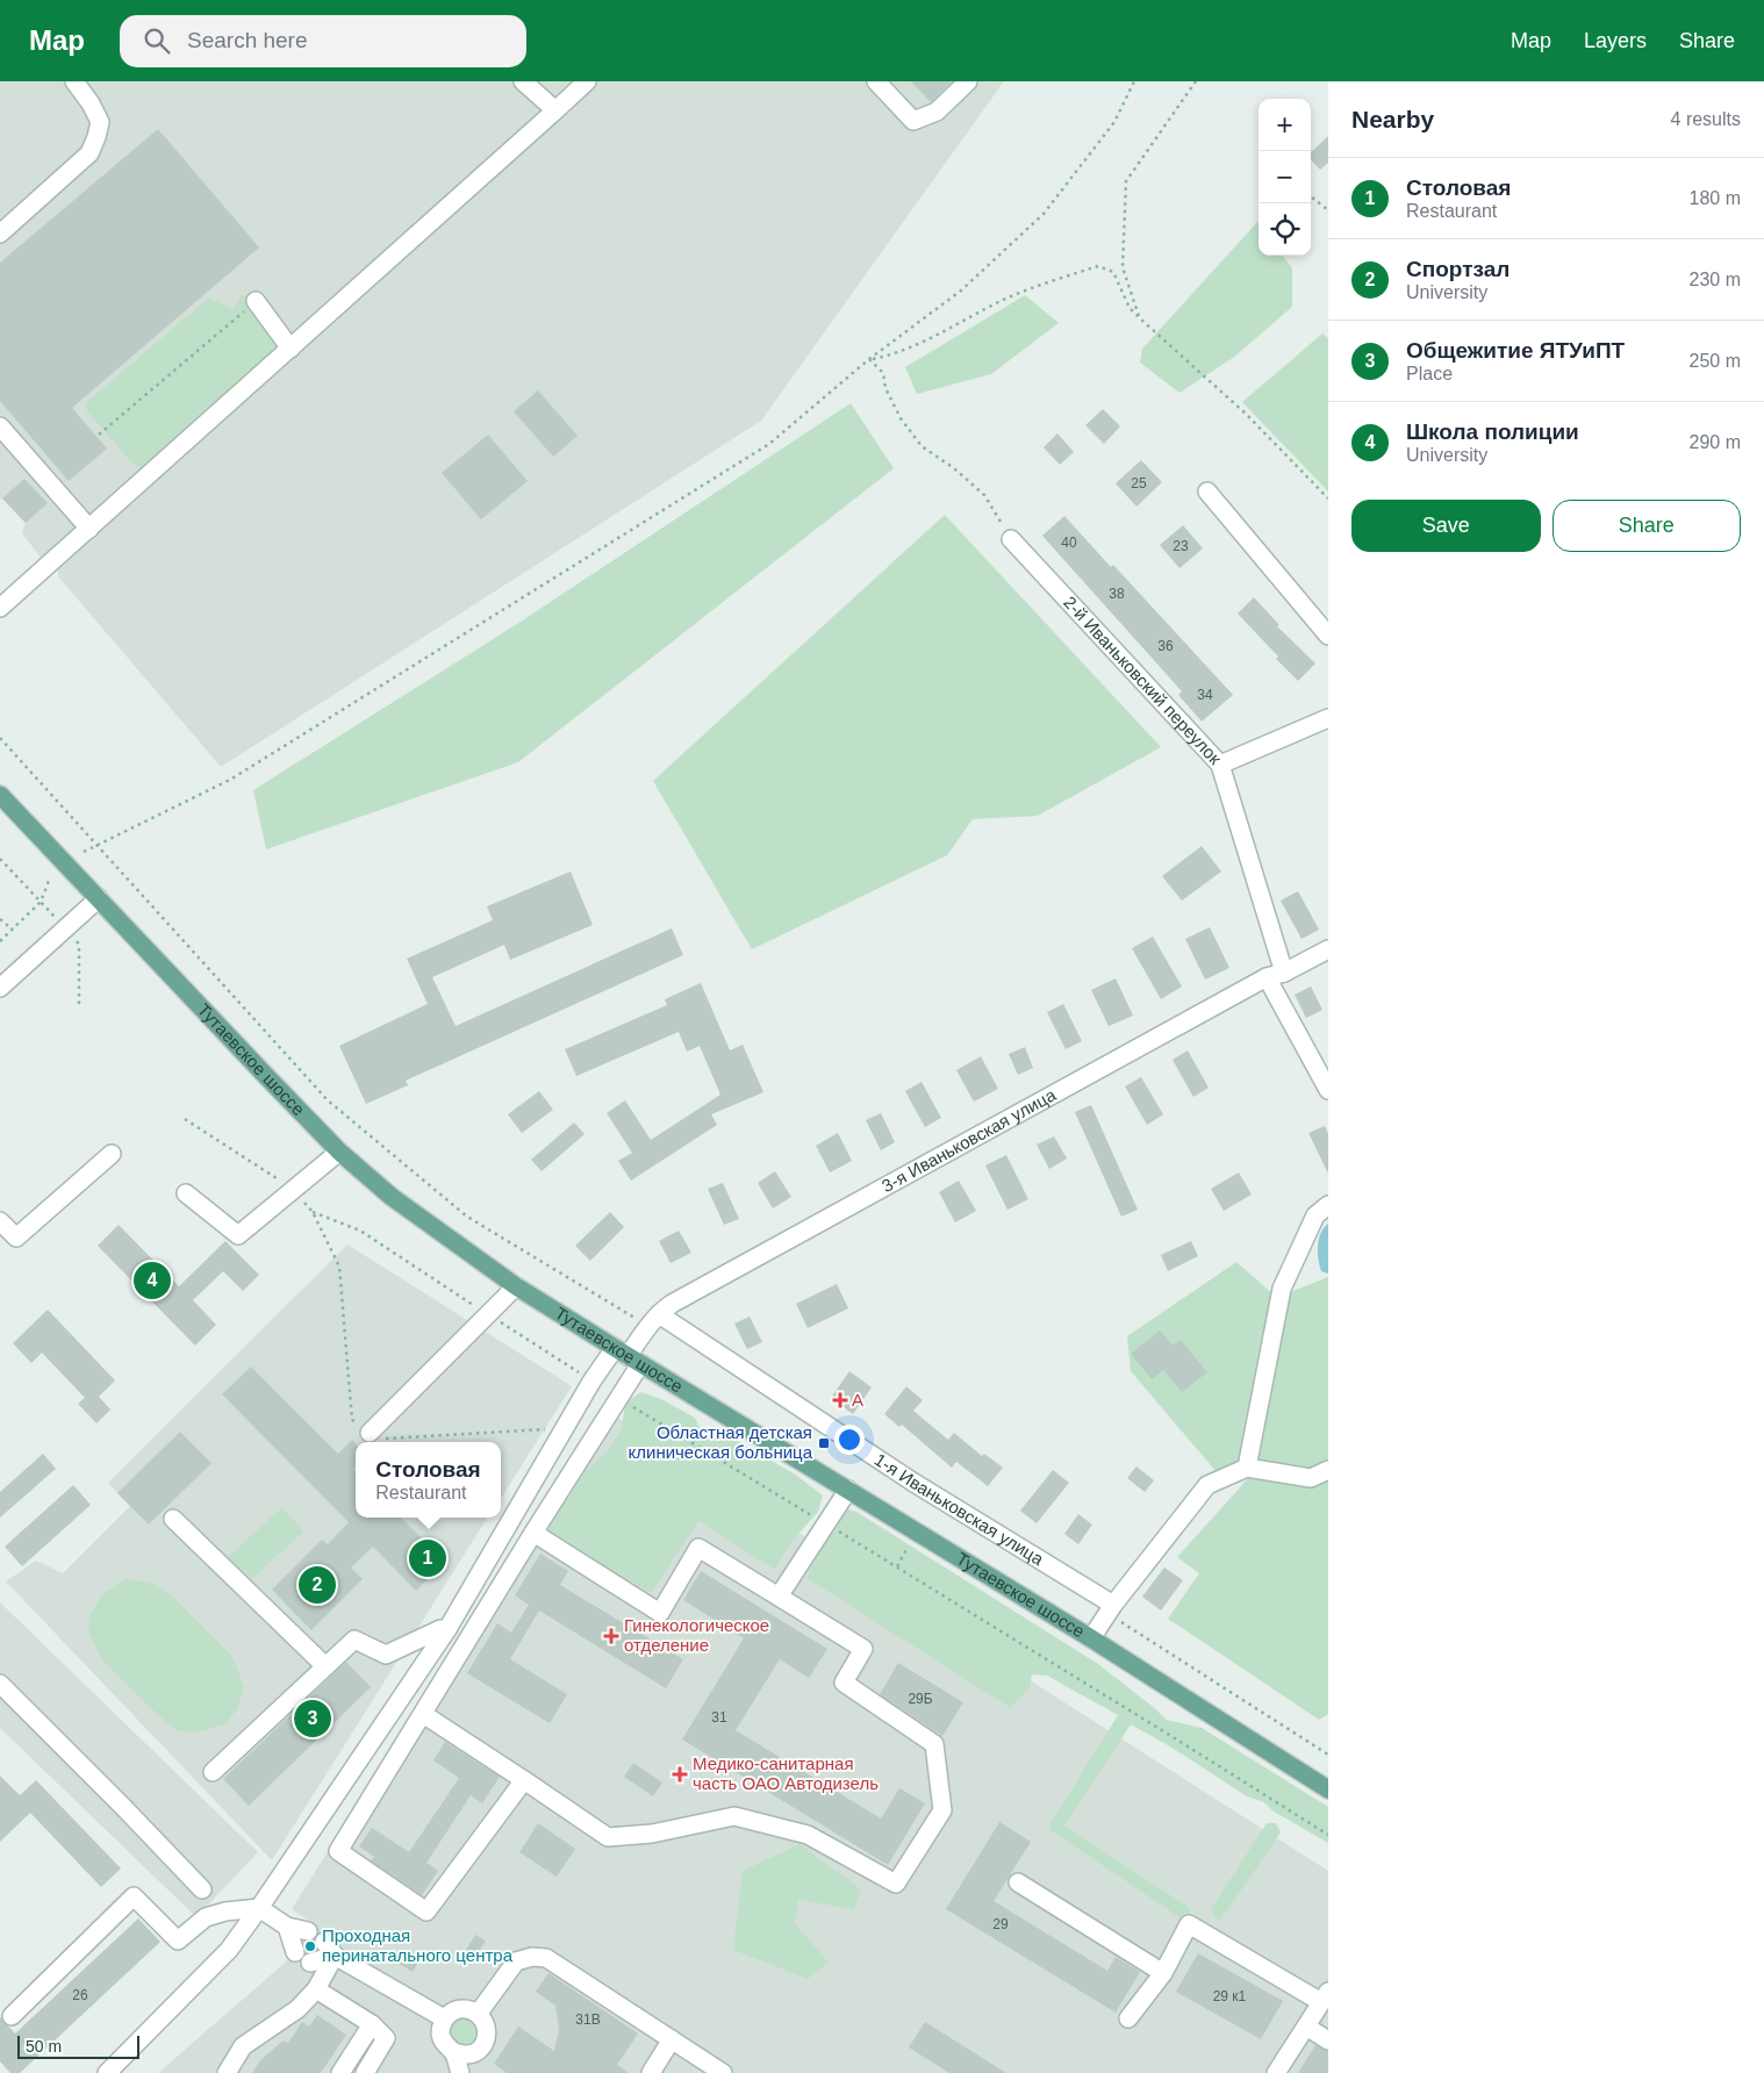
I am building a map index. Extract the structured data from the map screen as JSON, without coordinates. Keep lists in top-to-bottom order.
{
  "streets": {
    "main road": ["Тутаевское шоссе"],
    "street": ["2-й Иваньковский переулок", "3-я Иваньковская улица", "1-я Иваньковская улица"]
  },
  "crossings": [
    ["2-й Иваньковский переулок", "3-я Иваньковская улица"],
    ["Тутаевское шоссе", "3-я Иваньковская улица"],
    ["3-я Иваньковская улица", "1-я Иваньковская улица"]
  ],
  "places": {
    "health": ["А", "Гинекологическое отделение", "Медико-санитарная часть ОАО Автодизель"],
    "transit": ["Областная детская клиническая больница"],
    "other": ["Проходная перинатального центра"]
  },
  "house_numbers": [
    "25",
    "40",
    "23",
    "38",
    "36",
    "34",
    "29Б",
    "31",
    "29",
    "26",
    "29 к1",
    "31В"
  ],
  "scale_bar": "50 m",
  "page": {
    "header": "Map",
    "search": "Search here",
    "nav": ["Map", "Layers", "Share"],
    "heading": ["Nearby", "4 results"],
    "map_buttons": ["+", "−"],
    "list": [
      {
        "mark": "1",
        "name": "Столовая",
        "note": "Restaurant",
        "value": "180 m"
      },
      {
        "mark": "2",
        "name": "Спортзал",
        "note": "University",
        "value": "230 m"
      },
      {
        "mark": "3",
        "name": "Общежитие ЯТУиПТ",
        "note": "Place",
        "value": "250 m"
      },
      {
        "mark": "4",
        "name": "Школа полиции",
        "note": "University",
        "value": "290 m"
      }
    ],
    "buttons": ["Save", "Share"],
    "pins": [
      "4",
      "1",
      "2",
      "3"
    ],
    "popup": ["Столовая", "Restaurant"],
    "scale": "50 m"
  }
}
